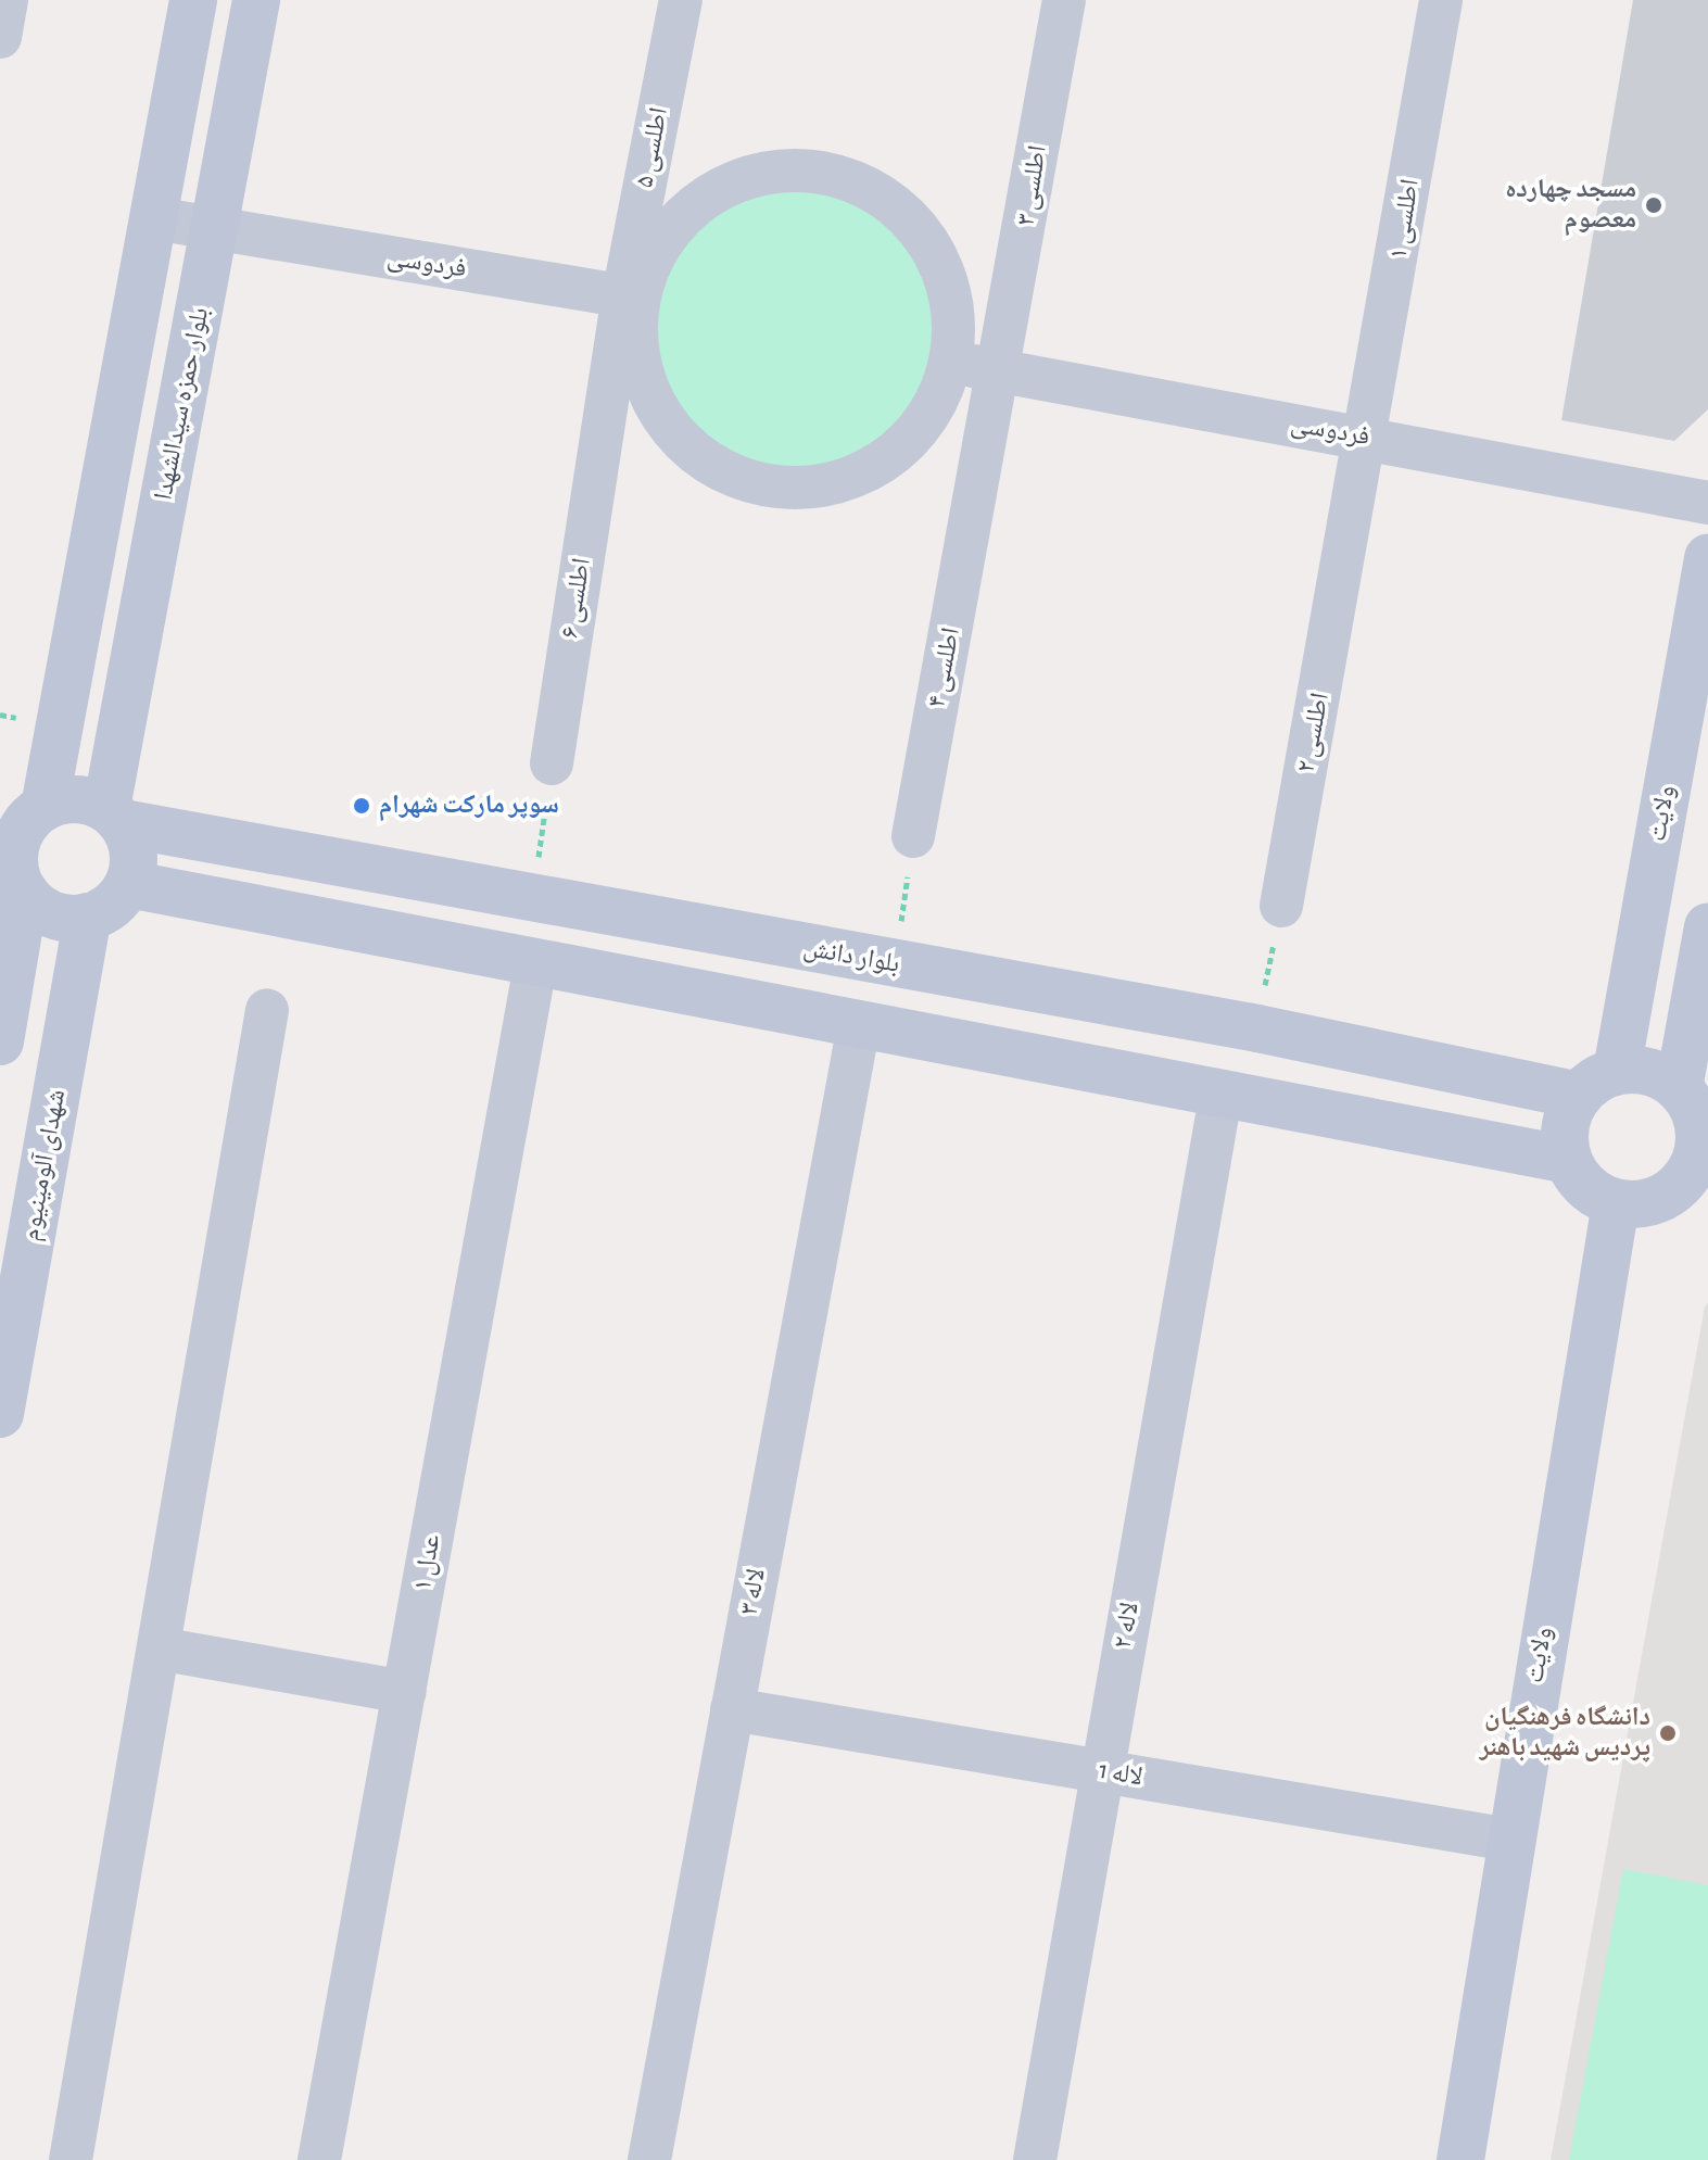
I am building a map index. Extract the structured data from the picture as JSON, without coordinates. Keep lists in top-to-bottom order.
{
  "streets": {
    "street": [
      "اطلسی ۵",
      "اطلسی ۳",
      "اطلسی ۱",
      "فردوسی",
      "بلوار حمزه سیدالشهدا",
      "اطلسی ۶",
      "اطلسی ۴",
      "اطلسی ۲",
      "ولایت",
      "بلوار دانش",
      "شهدای آلومینیوم",
      "عدل ۱",
      "لاله ۳",
      "لاله ۲",
      "لاله 1"
    ]
  },
  "crossings": [
    ["اطلسی ۵", "فردوسی"],
    ["اطلسی ۵", "اطلسی ۶"],
    ["اطلسی ۳", "فردوسی"],
    ["اطلسی ۳", "اطلسی ۴"],
    ["اطلسی ۱", "فردوسی"],
    ["اطلسی ۱", "اطلسی ۲"],
    ["فردوسی", "بلوار حمزه سیدالشهدا"],
    ["فردوسی", "اطلسی ۶"],
    ["فردوسی", "اطلسی ۴"],
    ["فردوسی", "اطلسی ۲"],
    ["بلوار حمزه سیدالشهدا", "بلوار دانش"],
    ["بلوار حمزه سیدالشهدا", "شهدای آلومینیوم"],
    ["ولایت", "بلوار دانش"],
    ["ولایت", "لاله 1"],
    ["بلوار دانش", "شهدای آلومینیوم"],
    ["لاله ۳", "لاله 1"],
    ["لاله ۲", "لاله 1"]
  ],
  "places": ["مسجد چهارده معصوم", "سوپر مارکت شهرام", "دانشگاه فرهنگیان پردیس شهید باهنر"]
}
